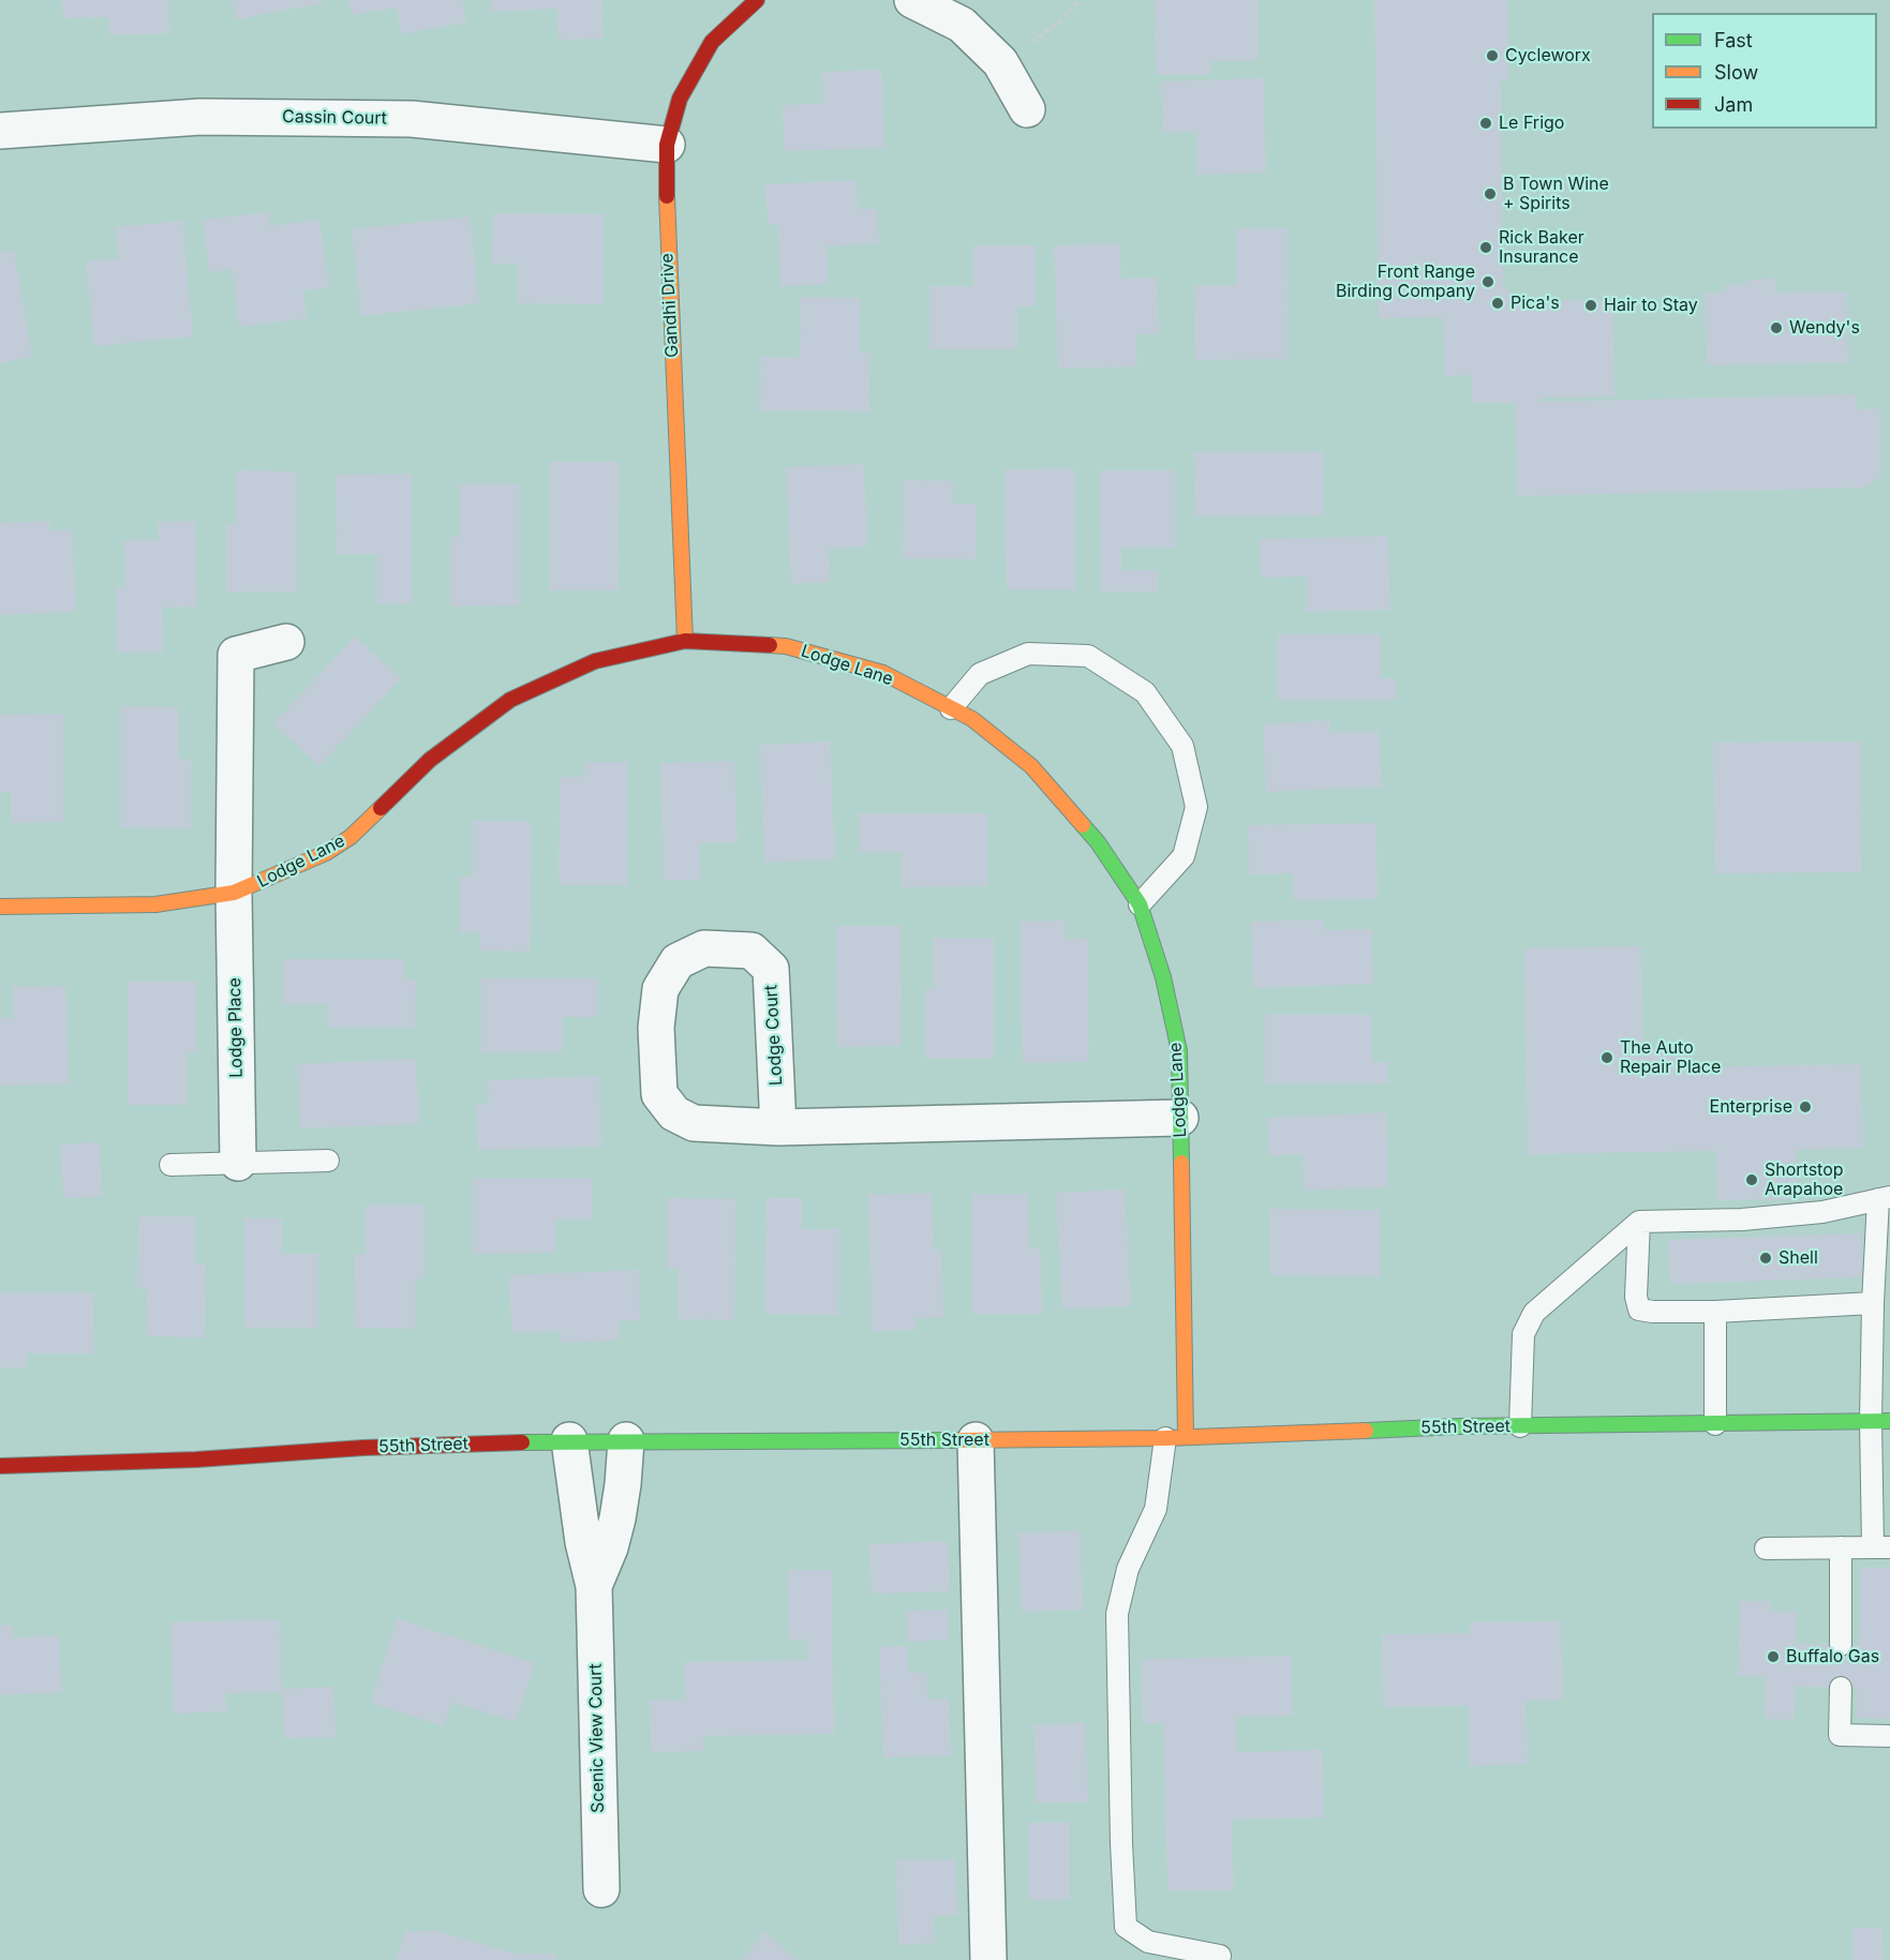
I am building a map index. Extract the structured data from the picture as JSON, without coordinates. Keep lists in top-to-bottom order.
{
  "streets": {
    "street": [
      "Cassin Court",
      "Gandhi Drive",
      "Lodge Lane",
      "Lodge Place",
      "Lodge Court",
      "55th Street",
      "Scenic View Court"
    ]
  },
  "crossings": [
    ["Cassin Court", "Gandhi Drive"],
    ["Gandhi Drive", "Lodge Lane"],
    ["Lodge Lane", "Lodge Place"],
    ["Lodge Lane", "Lodge Court"],
    ["Lodge Lane", "55th Street"],
    ["55th Street", "Scenic View Court"]
  ],
  "places": [
    "Cycleworx",
    "Le Frigo",
    "B Town Wine + Spirits",
    "Rick Baker Insurance",
    "Front Range Birding Company",
    "Pica's",
    "Hair to Stay",
    "Wendy's",
    "The Auto Repair Place",
    "Enterprise",
    "Shortstop Arapahoe",
    "Shell",
    "Buffalo Gas"
  ],
  "legend": ["Fast", "Slow", "Jam"]
}
